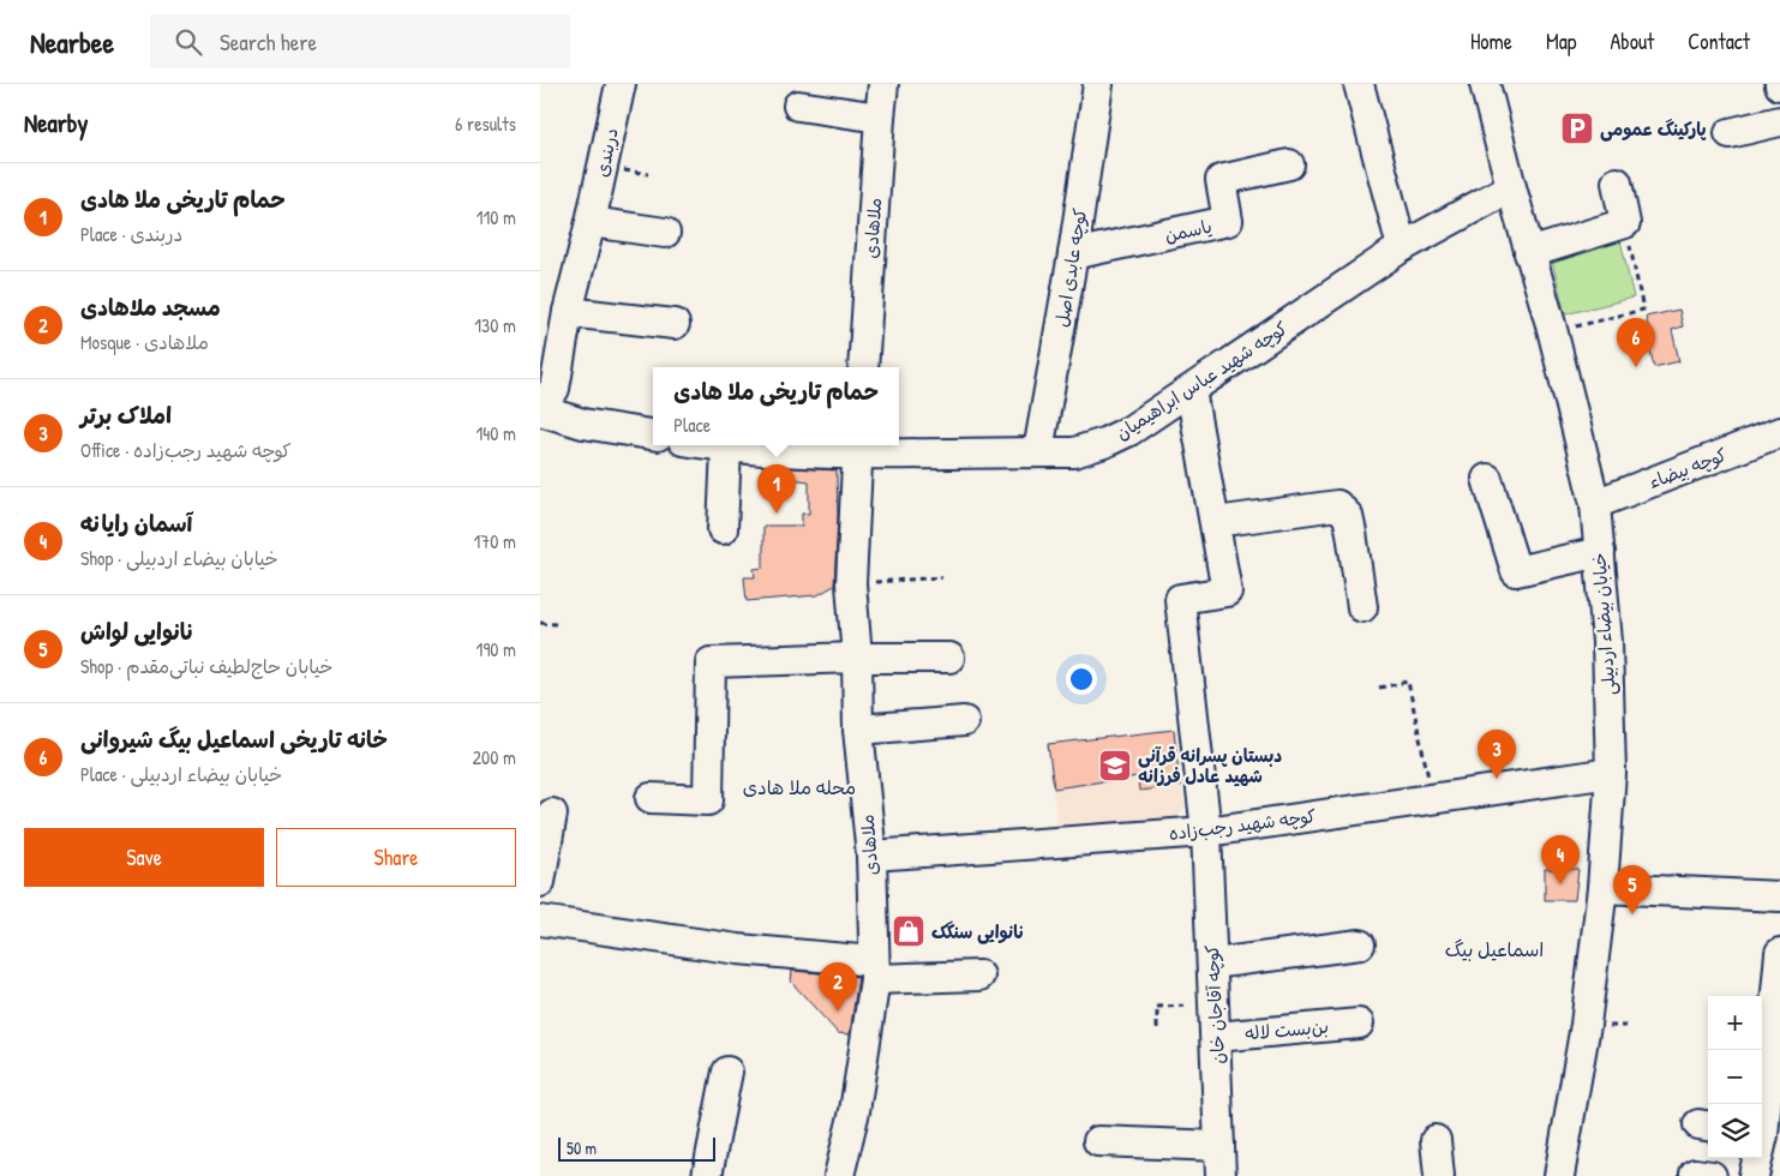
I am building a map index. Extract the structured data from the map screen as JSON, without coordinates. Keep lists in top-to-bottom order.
{
  "streets": {
    "street": [
      "دربندی",
      "ملاهادی",
      "یاسمن",
      "کوچه عابدی اصل",
      "کوچه شهید عباس ابراهیمیان",
      "کوچه بیضاء",
      "خیابان بیضاء اردبیلی",
      "کوچه شهید رجب‌زاده",
      "کوچه آقاجان خان",
      "بن‌بست لاله"
    ]
  },
  "crossings": [
    ["ملاهادی", "کوچه شهید عباس ابراهیمیان"],
    ["ملاهادی", "کوچه شهید رجب‌زاده"],
    ["یاسمن", "کوچه عابدی اصل"],
    ["کوچه عابدی اصل", "کوچه شهید عباس ابراهیمیان"],
    ["کوچه شهید عباس ابراهیمیان", "خیابان بیضاء اردبیلی"],
    ["کوچه بیضاء", "خیابان بیضاء اردبیلی"],
    ["خیابان بیضاء اردبیلی", "کوچه شهید رجب‌زاده"],
    ["کوچه شهید رجب‌زاده", "کوچه آقاجان خان"],
    ["کوچه آقاجان خان", "بن‌بست لاله"]
  ],
  "districts": ["محله ملا هادی", "اسماعیل بیگ"],
  "places": {
    "parking": ["پارکینگ عمومی"],
    "school or university": ["دبستان پسرانه قرآنی شهید عادل فرزانه"],
    "shop": ["نانوایی سنگک"]
  },
  "scale_bar": "50 m",
  "page": {
    "header": "Nearbee",
    "search": "Search here",
    "nav": [
      "Home",
      "Map",
      "About",
      "Contact"
    ],
    "heading": ["Nearby", "6 results"],
    "list": [
      {
        "mark": "1",
        "name": "حمام تاریخی ملا هادی",
        "note": "Place · دربندی",
        "value": "110 m"
      },
      {
        "mark": "2",
        "name": "مسجد ملاهادی",
        "note": "Mosque · ملاهادی",
        "value": "130 m"
      },
      {
        "mark": "3",
        "name": "املاک برتر",
        "note": "Office · کوچه شهید رجب‌زاده",
        "value": "140 m"
      },
      {
        "mark": "4",
        "name": "آسمان رایانه",
        "note": "Shop · خیابان بیضاء اردبیلی",
        "value": "170 m"
      },
      {
        "mark": "5",
        "name": "نانوایی لواش",
        "note": "Shop · خیابان حاج‌لطیف نباتی‌مقدم",
        "value": "190 m"
      },
      {
        "mark": "6",
        "name": "خانه تاریخی اسماعیل بیگ شیروانی",
        "note": "Place · خیابان بیضاء اردبیلی",
        "value": "200 m"
      }
    ],
    "pins": [
      "6",
      "1",
      "3",
      "4",
      "5",
      "2"
    ],
    "popup": ["حمام تاریخی ملا هادی", "Place"],
    "buttons": ["Save", "Share"],
    "map_buttons": ["+", "−"],
    "scale": "50 m"
  }
}
